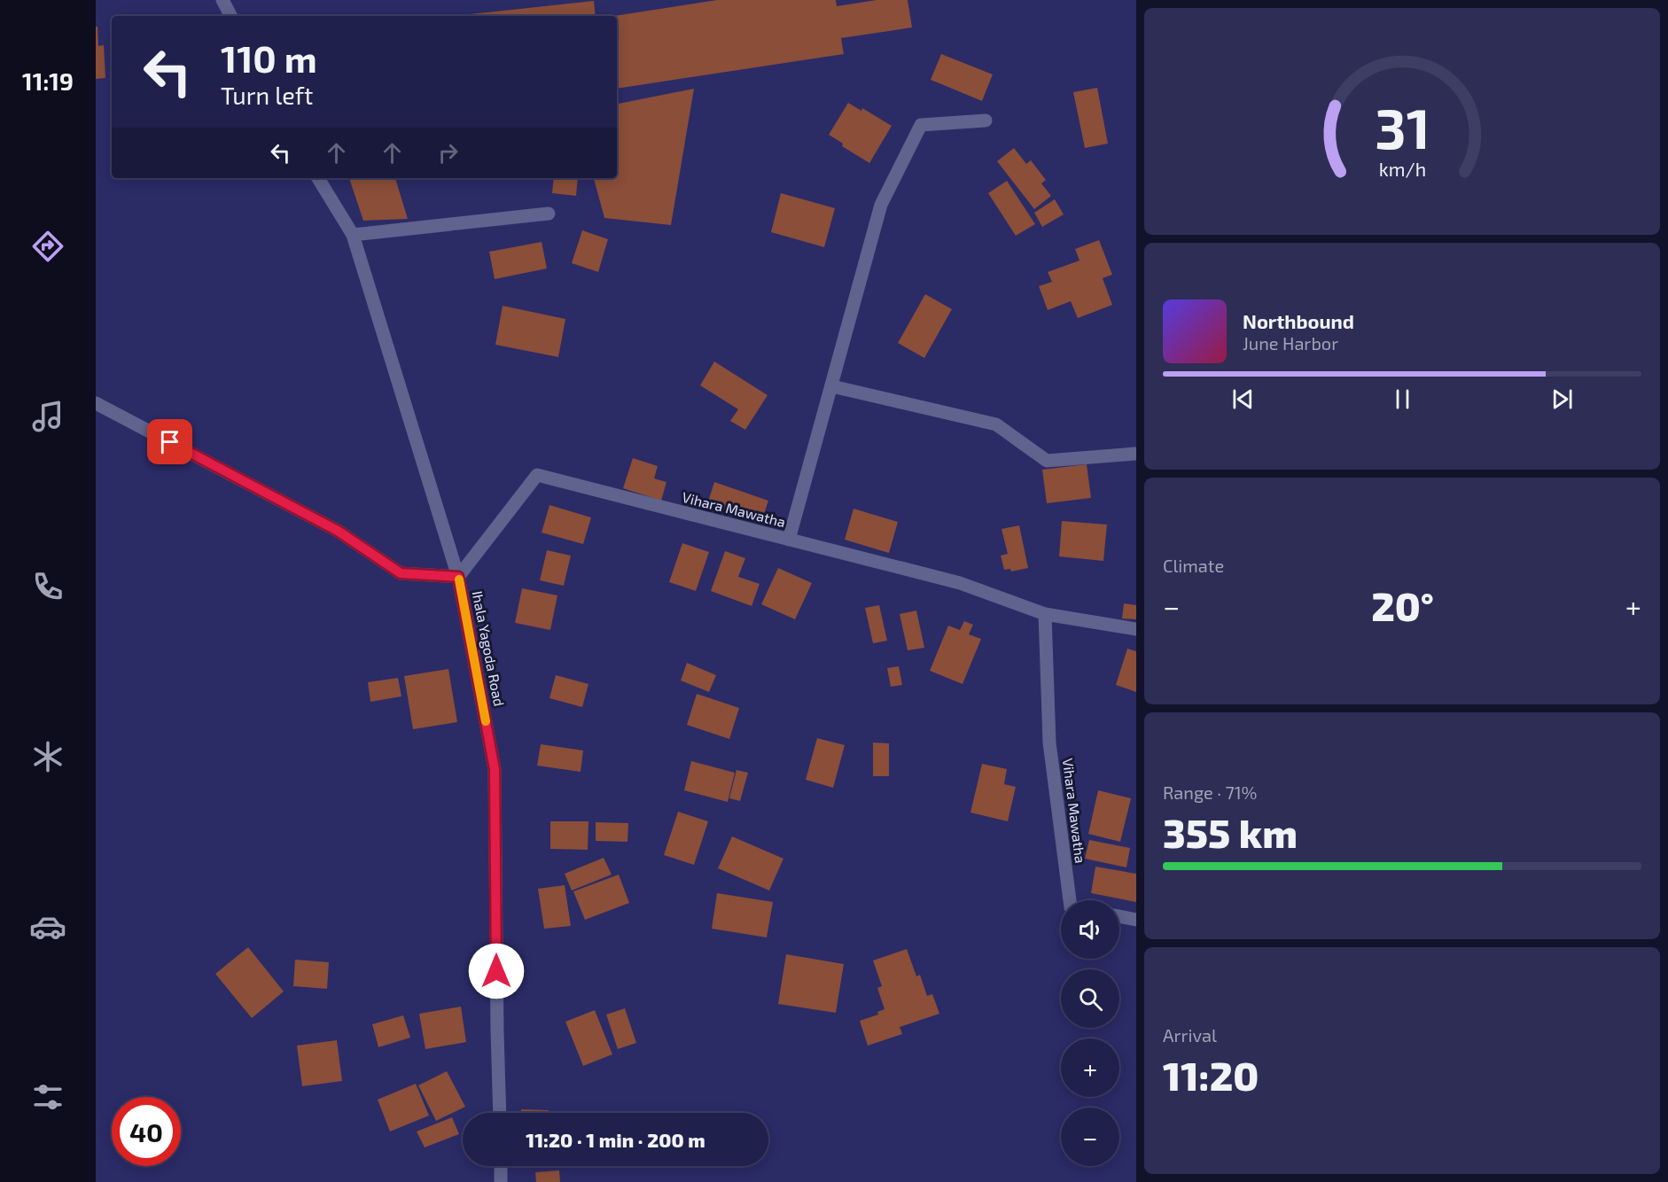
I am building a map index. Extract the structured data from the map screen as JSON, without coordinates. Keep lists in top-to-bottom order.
{
  "streets": {
    "street": ["Vihara Mawatha", "Ihala Yagoda Road"]
  },
  "crossings": [
    ["Vihara Mawatha", "Ihala Yagoda Road"]
  ],
  "page": {
    "tabs": "11:19",
    "turn": ["110 m", "Turn left"],
    "song": ["Northbound", "June Harbor"],
    "tile": [
      "Climate",
      ["Range · 71%", "355 km"],
      ["Arrival", "11:20"]
    ],
    "heat": ["−", "20°", "+"],
    "map_buttons": ["+", "−"],
    "limit": "40",
    "trip": "11:20 · 1 min · 200 m",
    "gauge": ["31", "km/h"]
  }
}
